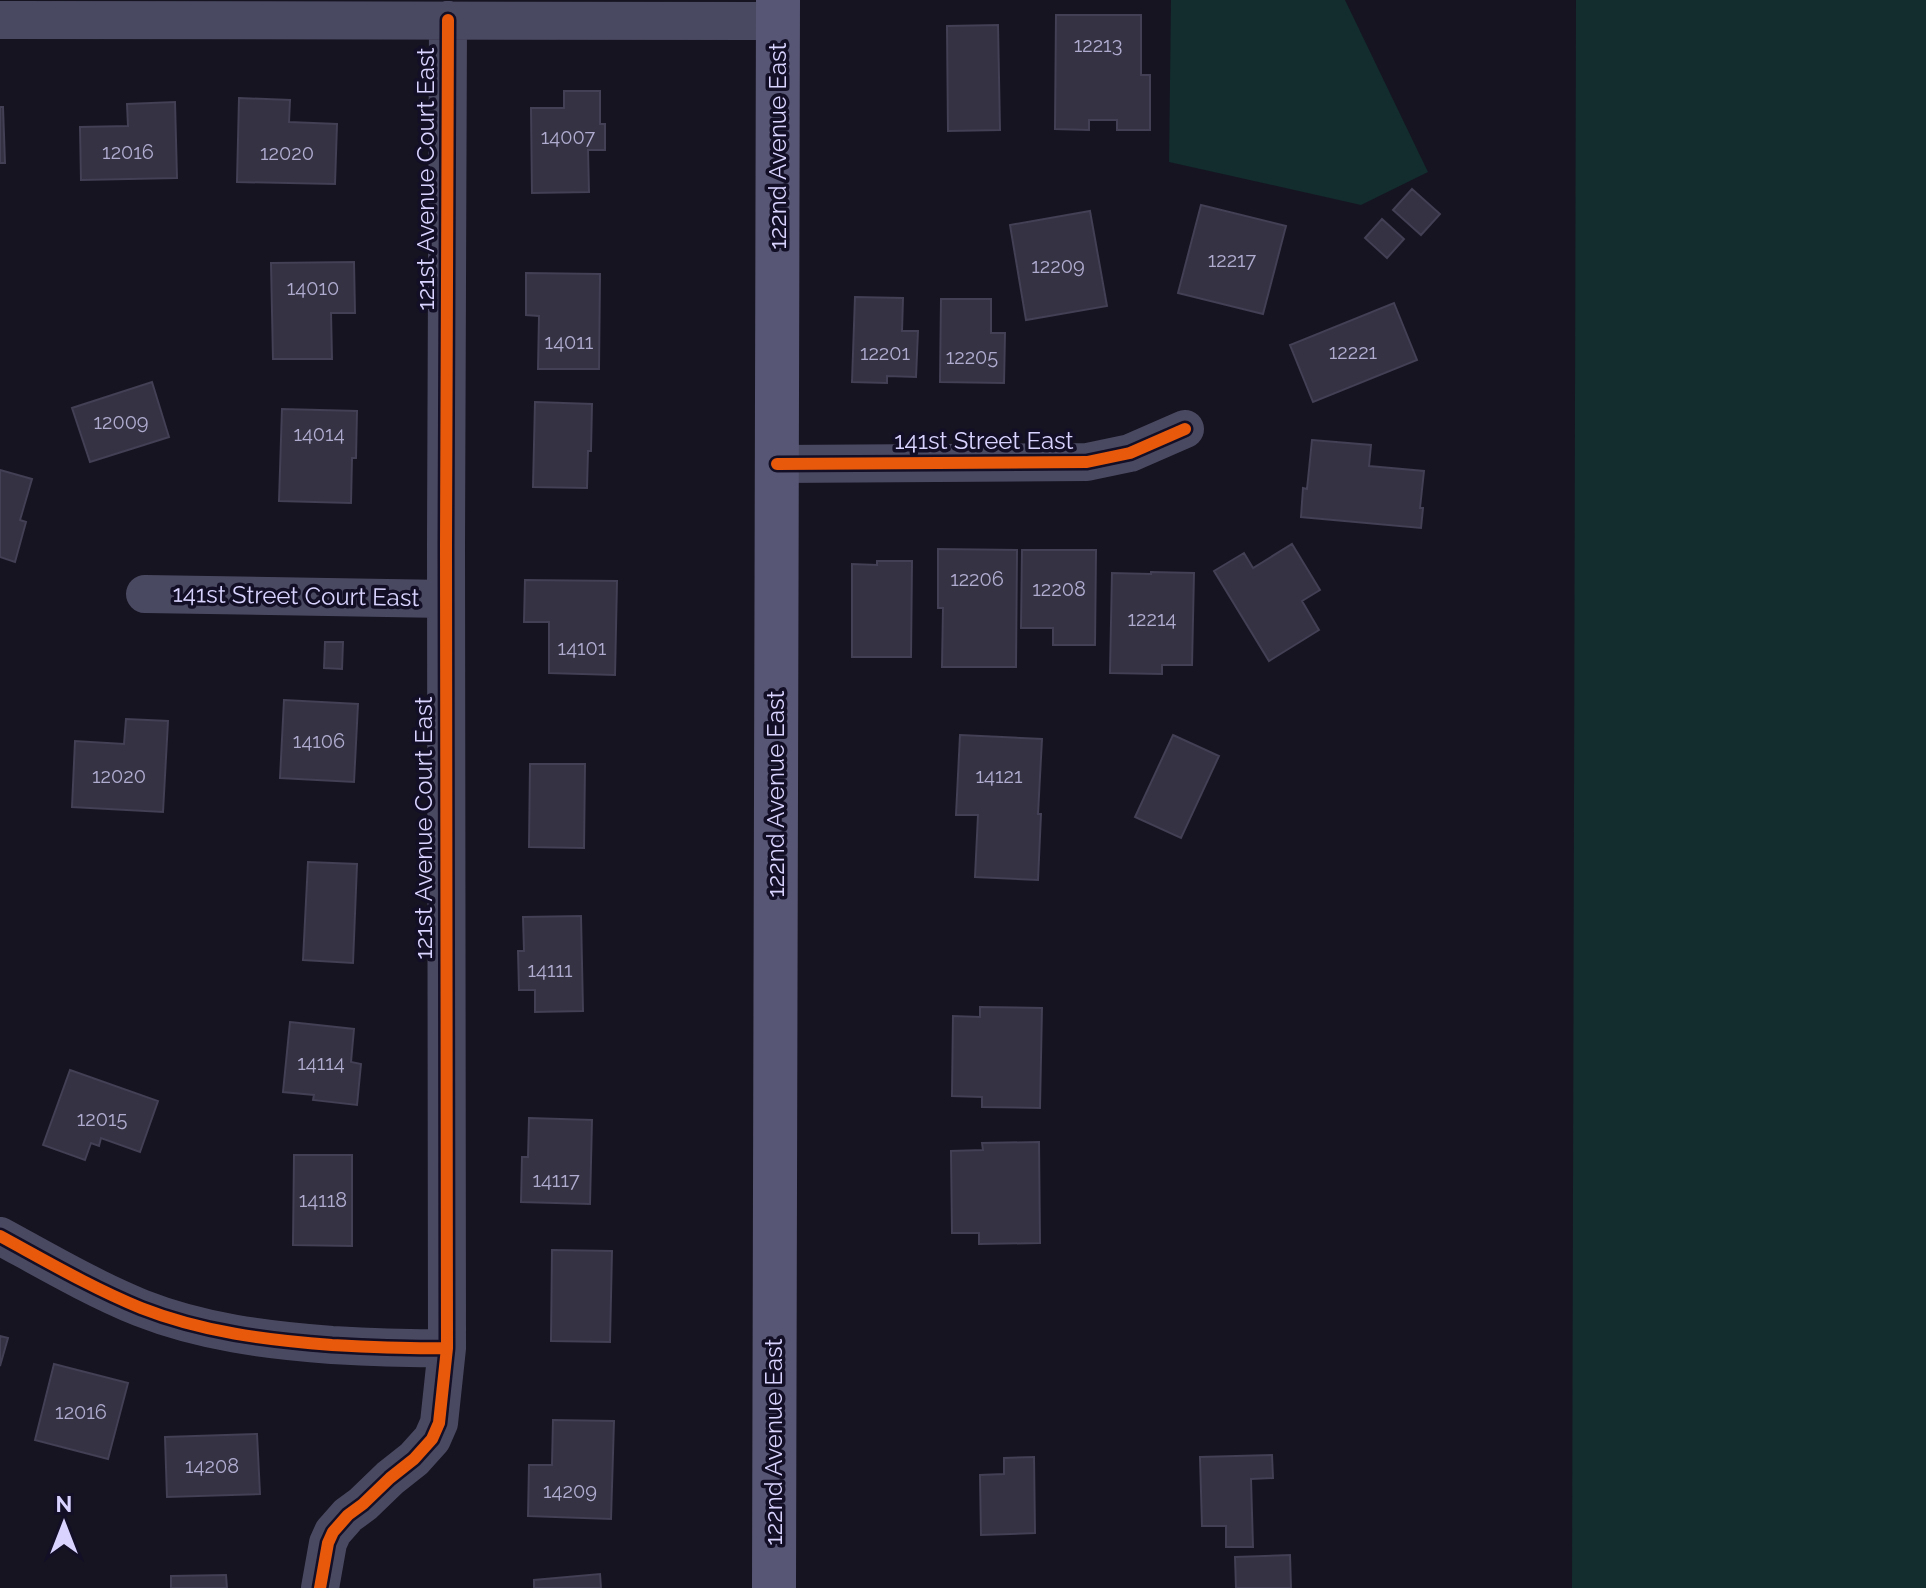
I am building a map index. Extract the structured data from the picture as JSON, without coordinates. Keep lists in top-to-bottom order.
{
  "streets": {
    "main road": ["122nd Avenue East"],
    "street": ["121st Avenue Court East", "141st Street East", "141st Street Court East"]
  },
  "crossings": [
    ["122nd Avenue East", "141st Street East"],
    ["121st Avenue Court East", "141st Street Court East"]
  ],
  "house_numbers": [
    "12213",
    "14007",
    "12016",
    "12020",
    "12217",
    "12209",
    "14010",
    "14011",
    "12221",
    "12201",
    "12205",
    "12009",
    "14014",
    "12206",
    "12208",
    "12214",
    "14101",
    "14106",
    "12020",
    "14121",
    "14111",
    "14114",
    "12015",
    "14117",
    "14118",
    "12016",
    "14208",
    "14209"
  ],
  "north": "top"
}
